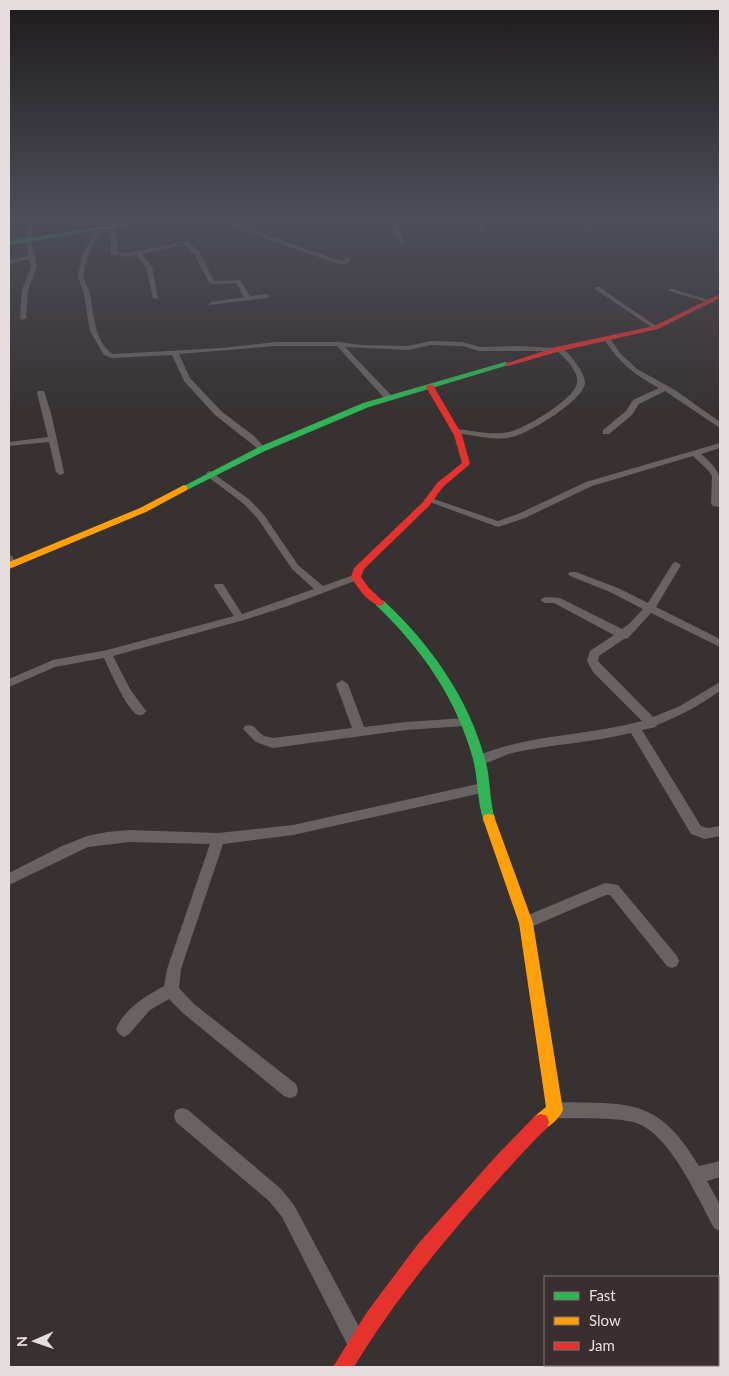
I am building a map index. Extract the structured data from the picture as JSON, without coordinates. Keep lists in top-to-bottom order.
{
  "legend": ["Fast", "Slow", "Jam"],
  "north": "left"
}
